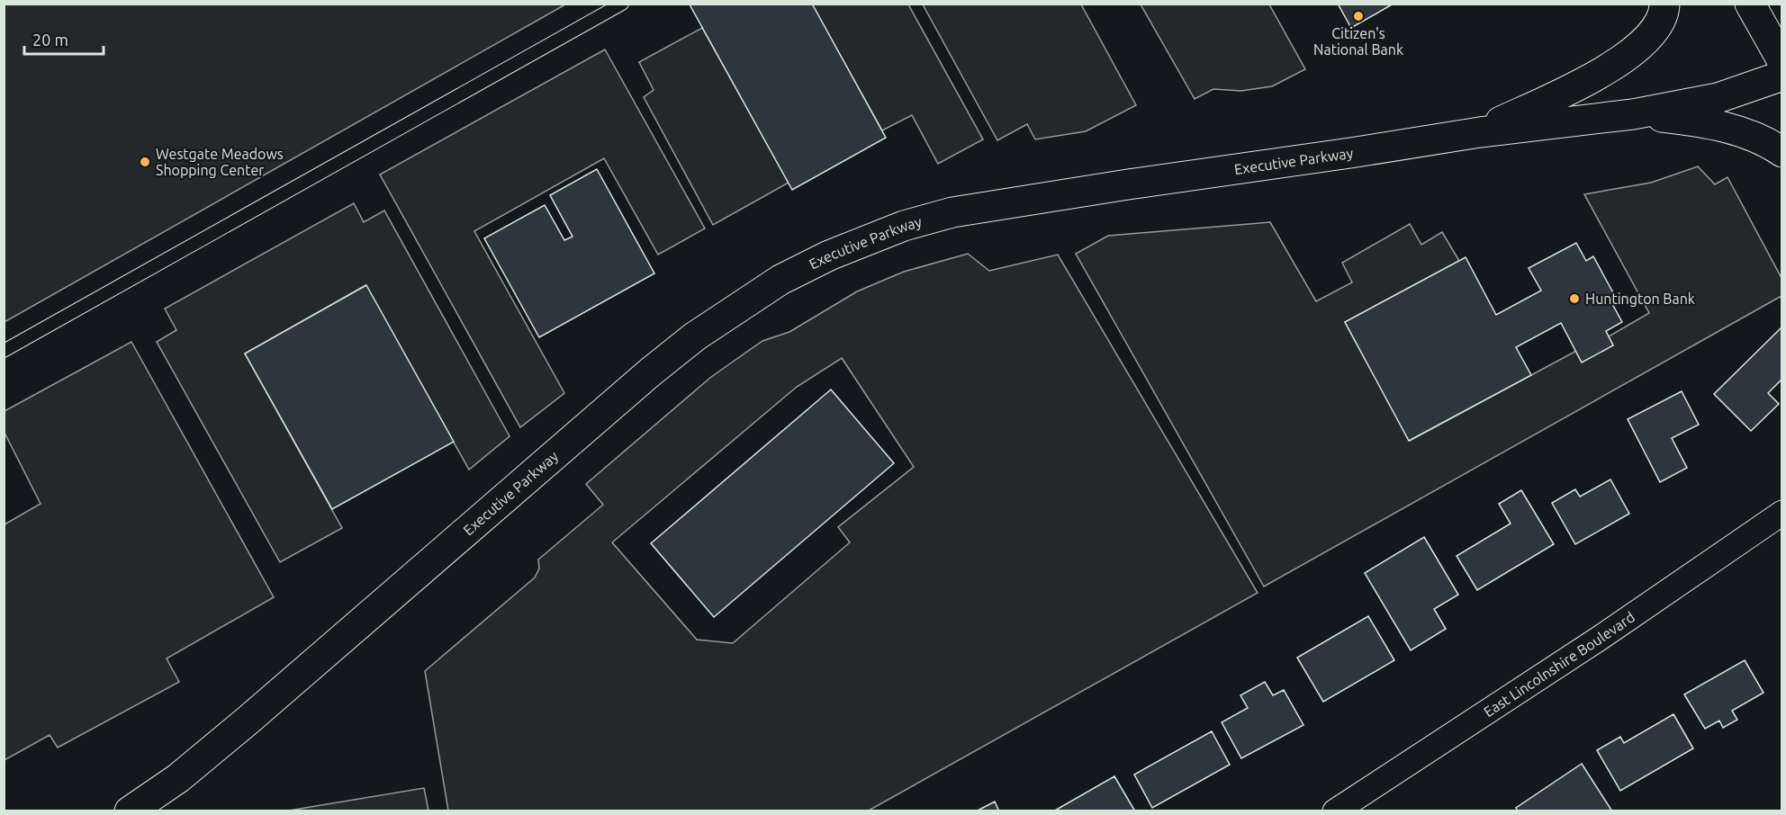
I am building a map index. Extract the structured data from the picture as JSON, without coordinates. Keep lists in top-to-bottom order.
{
  "streets": {
    "street": ["Executive Parkway", "East Lincolnshire Boulevard"]
  },
  "places": ["Citizen's National Bank", "Westgate Meadows Shopping Center", "Huntington Bank"],
  "scale_bar": "20 m"
}
